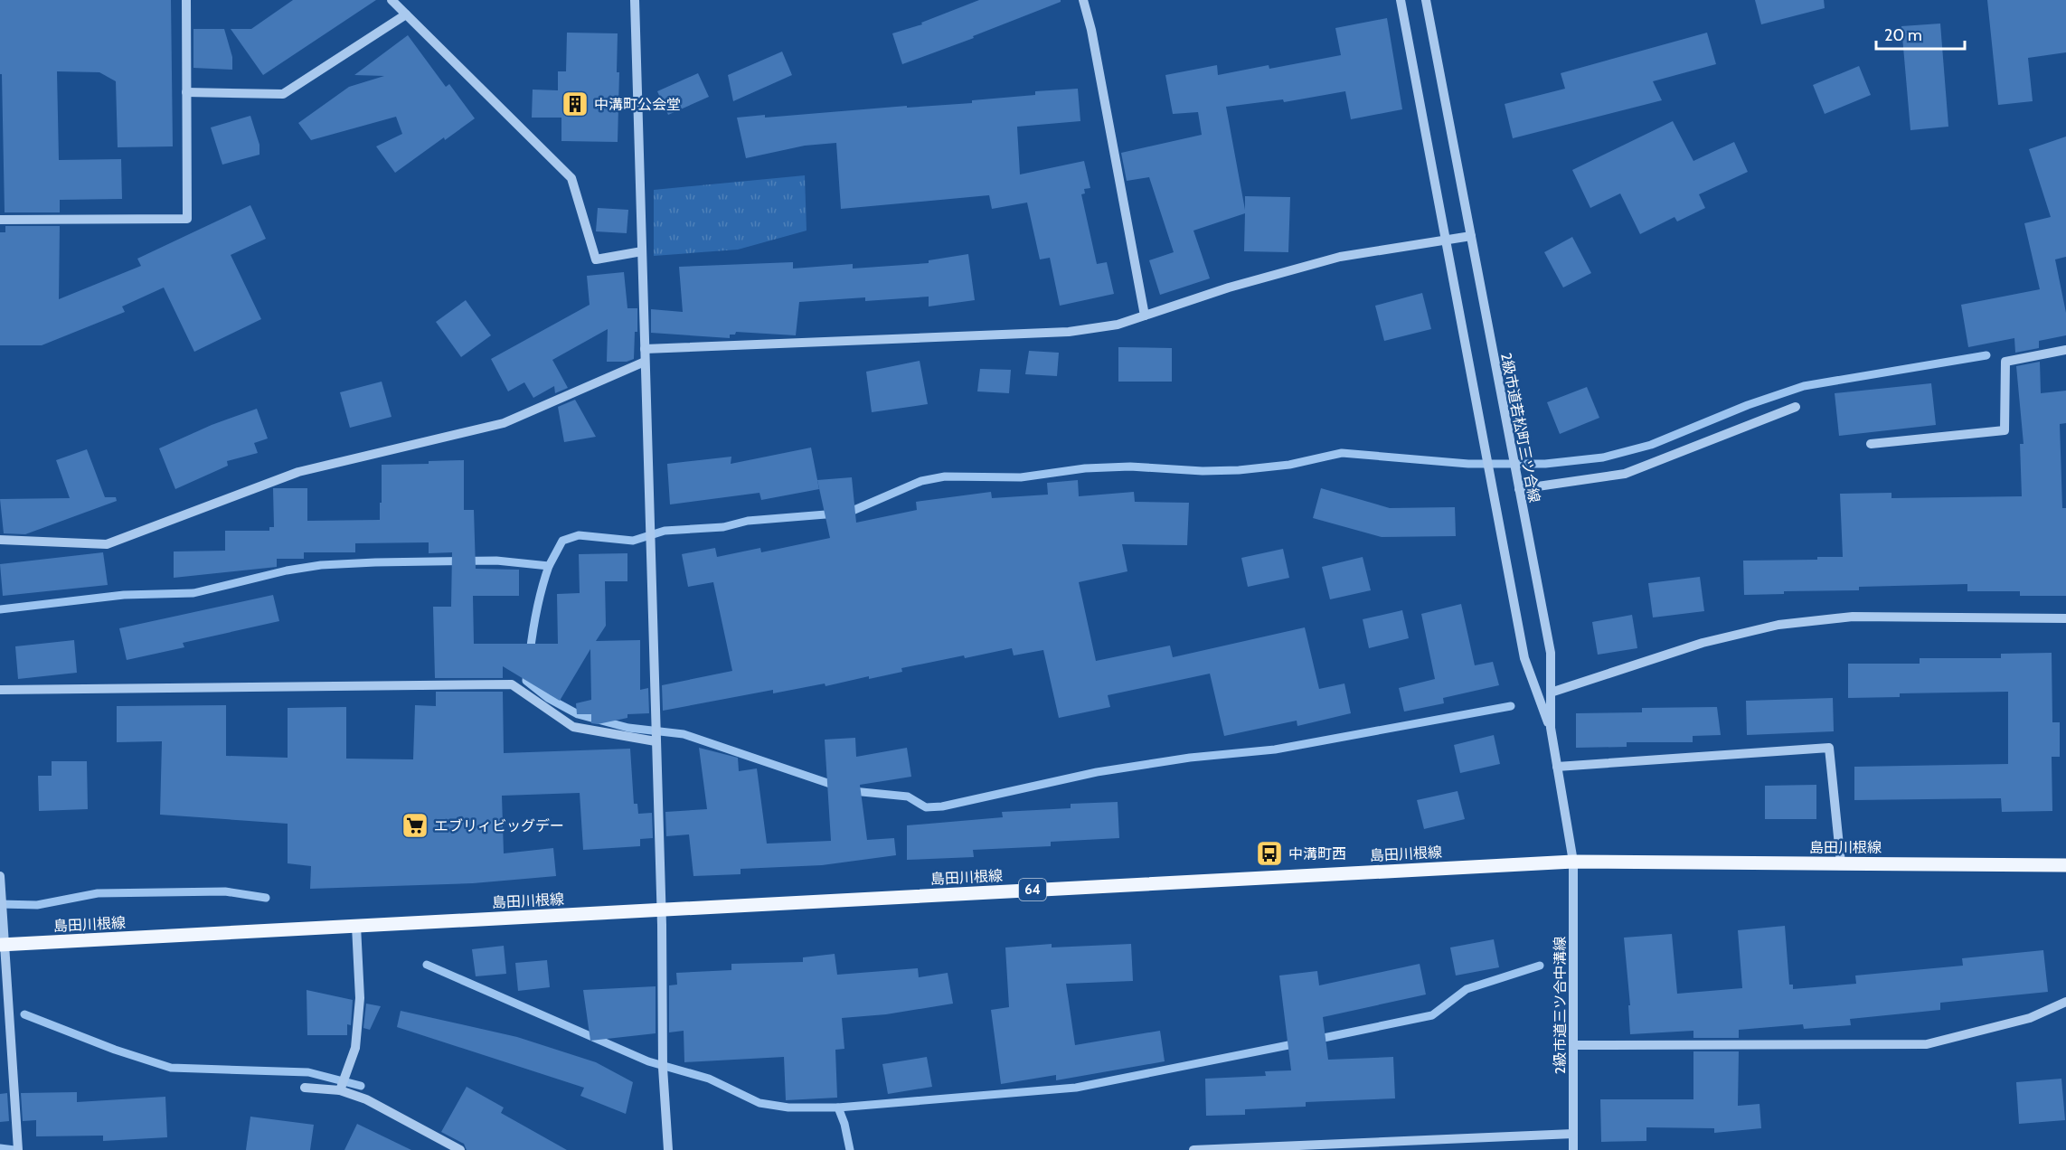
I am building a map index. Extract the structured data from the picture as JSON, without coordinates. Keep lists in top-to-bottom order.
{
  "streets": {
    "main road": ["島田川根線", "64"],
    "street": ["2級市道若松町三ツ合線", "2級市道三ツ合中溝線"]
  },
  "crossings": [
    ["2級市道若松町三ツ合線", "島田川根線"],
    ["2級市道若松町三ツ合線", "2級市道三ツ合中溝線"],
    ["島田川根線", "2級市道三ツ合中溝線"]
  ],
  "places": {
    "building": ["中溝町公会堂"],
    "supermarket": ["エブリィビッグデー"],
    "bus stop": ["中溝町西"]
  },
  "scale_bar": "20 m"
}
